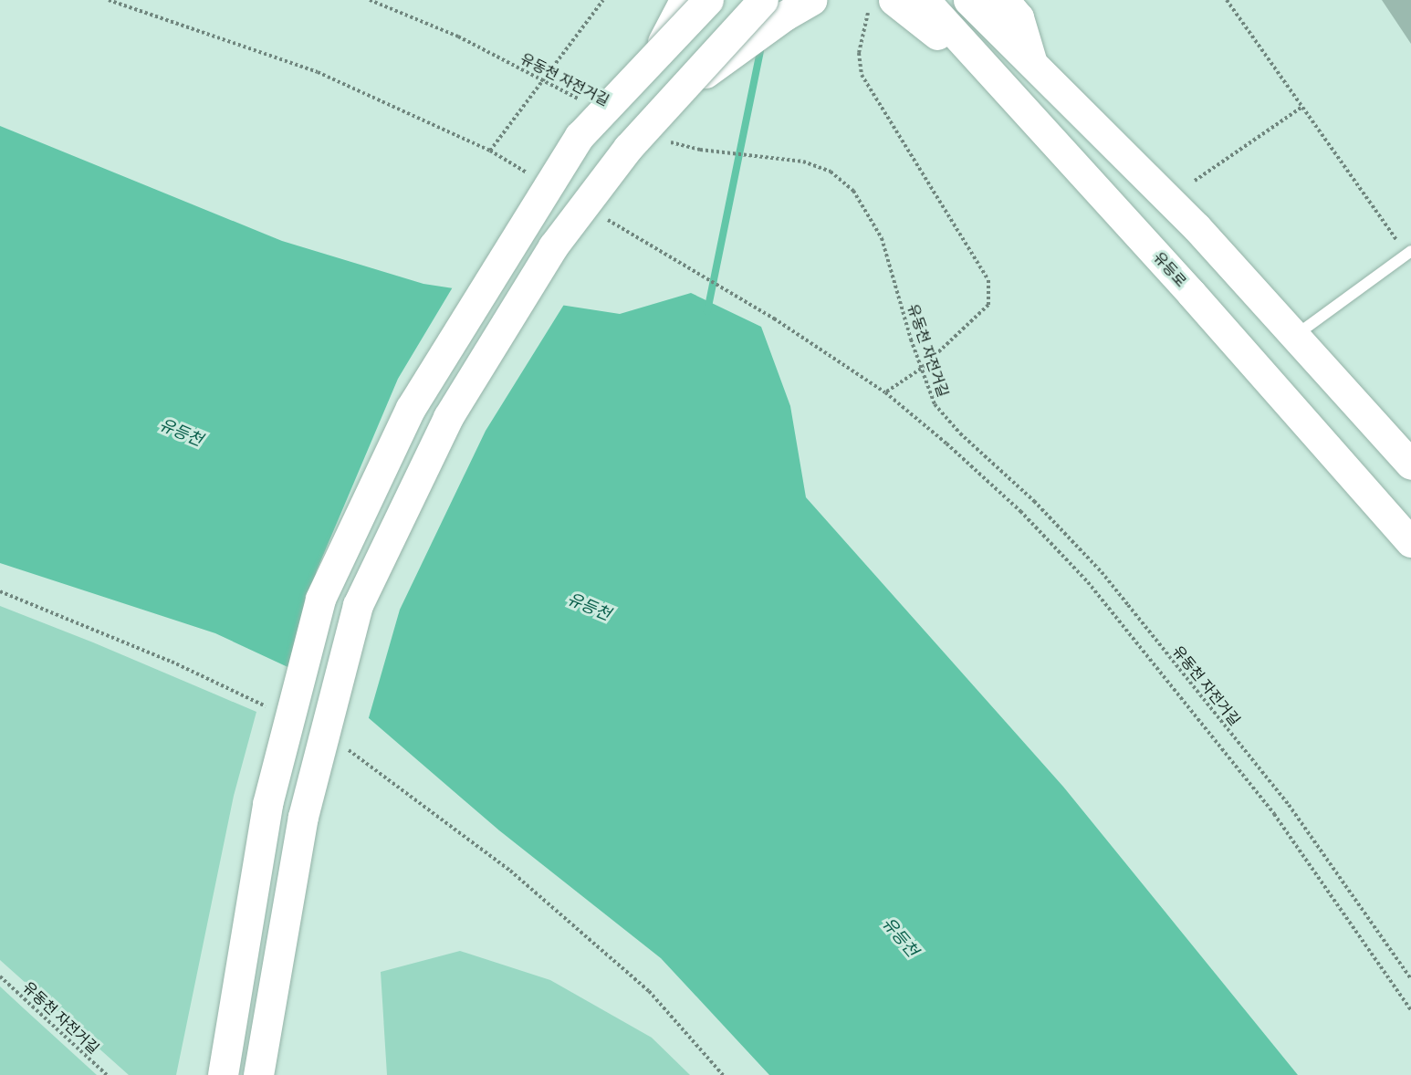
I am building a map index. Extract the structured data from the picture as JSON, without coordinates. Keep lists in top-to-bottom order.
{
  "streets": {
    "main road": ["유등로"],
    "path": ["유동천 자전거길"]
  },
  "water": ["유등천"]
}
